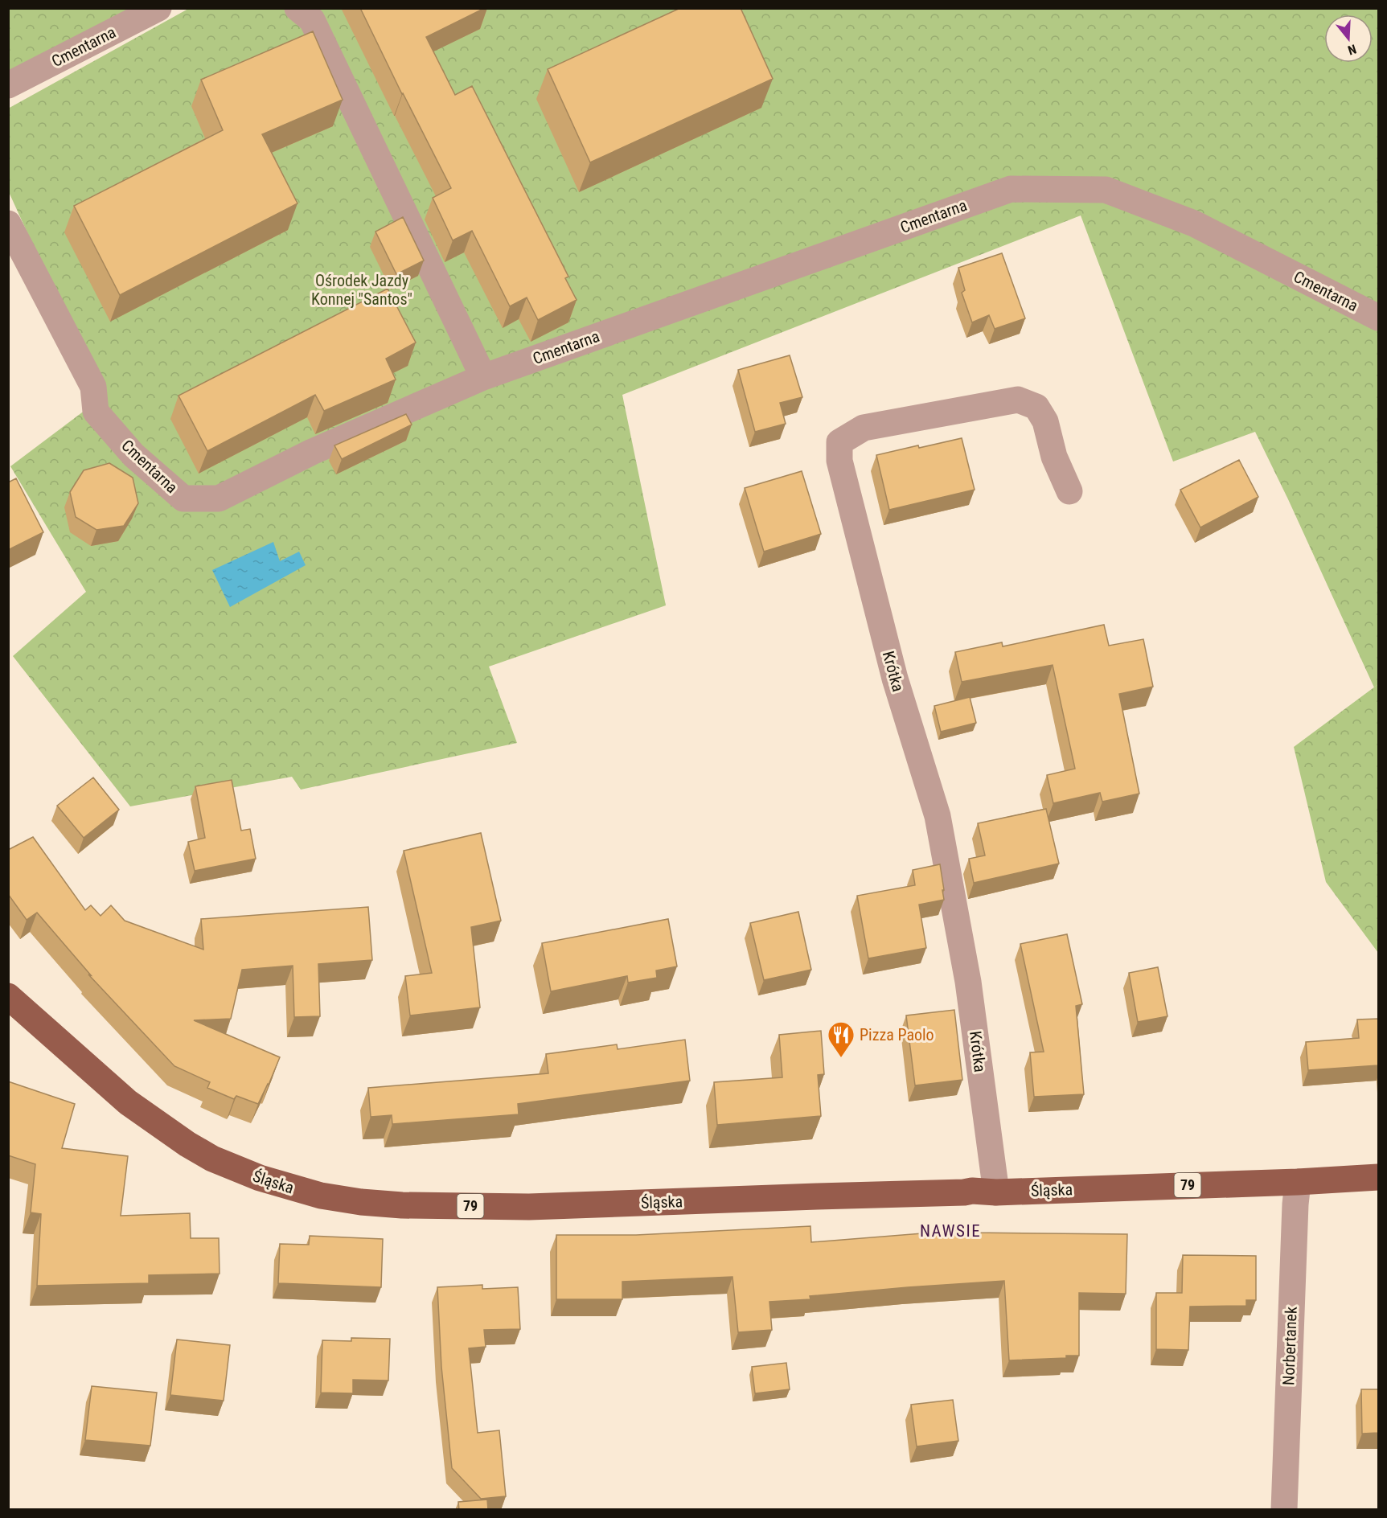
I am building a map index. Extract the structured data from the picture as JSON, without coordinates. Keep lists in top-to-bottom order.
{
  "streets": {
    "main road": ["Śląska", "79"],
    "street": ["Cmentarna", "Krótka", "Norbertanek"]
  },
  "crossings": [
    ["Krótka", "Śląska"],
    ["Śląska", "Norbertanek"]
  ],
  "districts": ["NAWSIE"],
  "parks": ["Ośrodek Jazdy Konnej \"Santos\""],
  "places": {
    "restaurant": ["Pizza Paolo"]
  },
  "north": "bottom"
}
